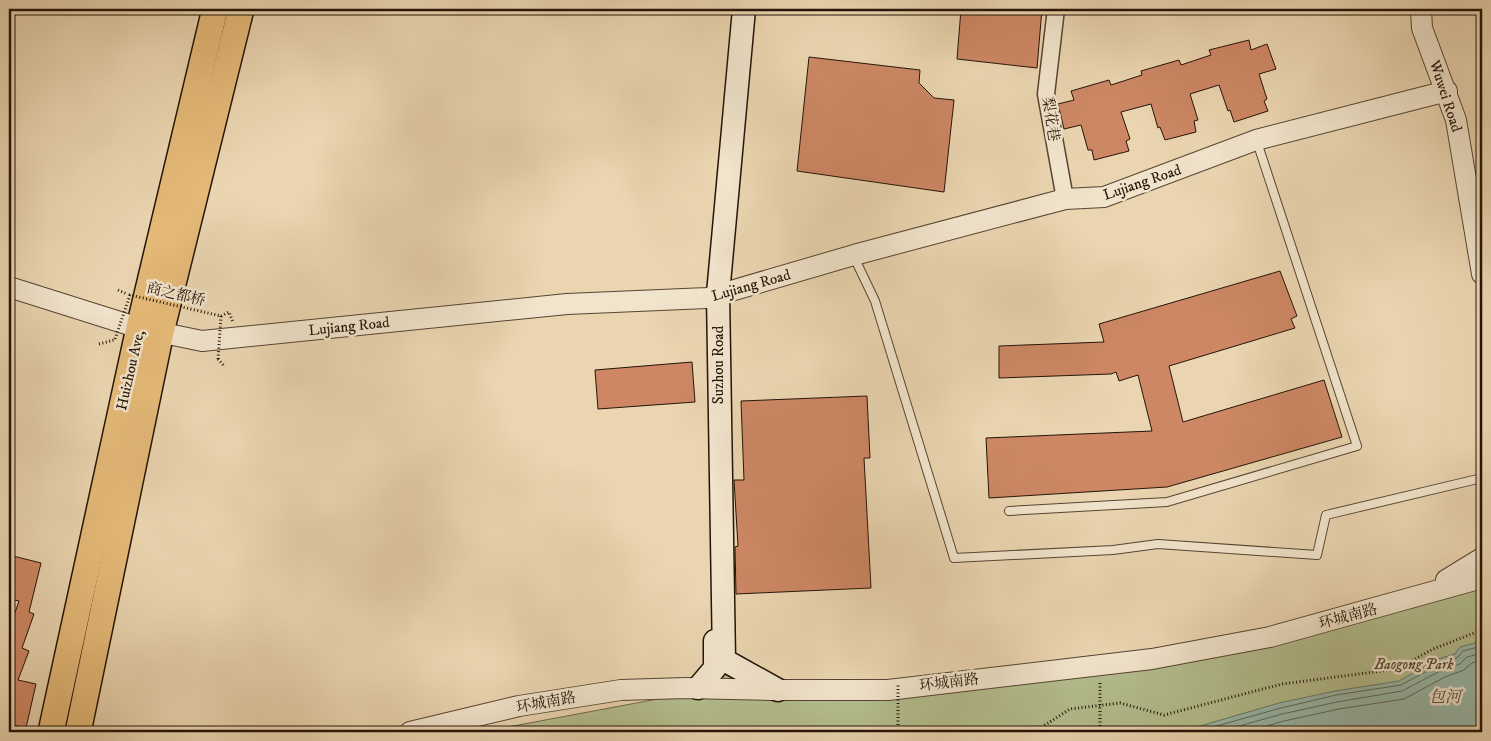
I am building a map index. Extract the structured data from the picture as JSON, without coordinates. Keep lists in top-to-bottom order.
{
  "streets": {
    "main road": ["Suzhou Road", "Huizhou Ave,"],
    "street": [
      "Wuwei Road",
      "梨花巷",
      "Lujiang Road",
      "环城南路"
    ],
    "path": ["商之都桥"]
  },
  "crossings": [
    ["Wuwei Road", "Lujiang Road"],
    ["梨花巷", "Lujiang Road"],
    ["Lujiang Road", "Suzhou Road"],
    ["Lujiang Road", "Huizhou Ave,"],
    ["Suzhou Road", "环城南路"]
  ],
  "water": ["包河"],
  "parks": ["Baogong Park"]
}
